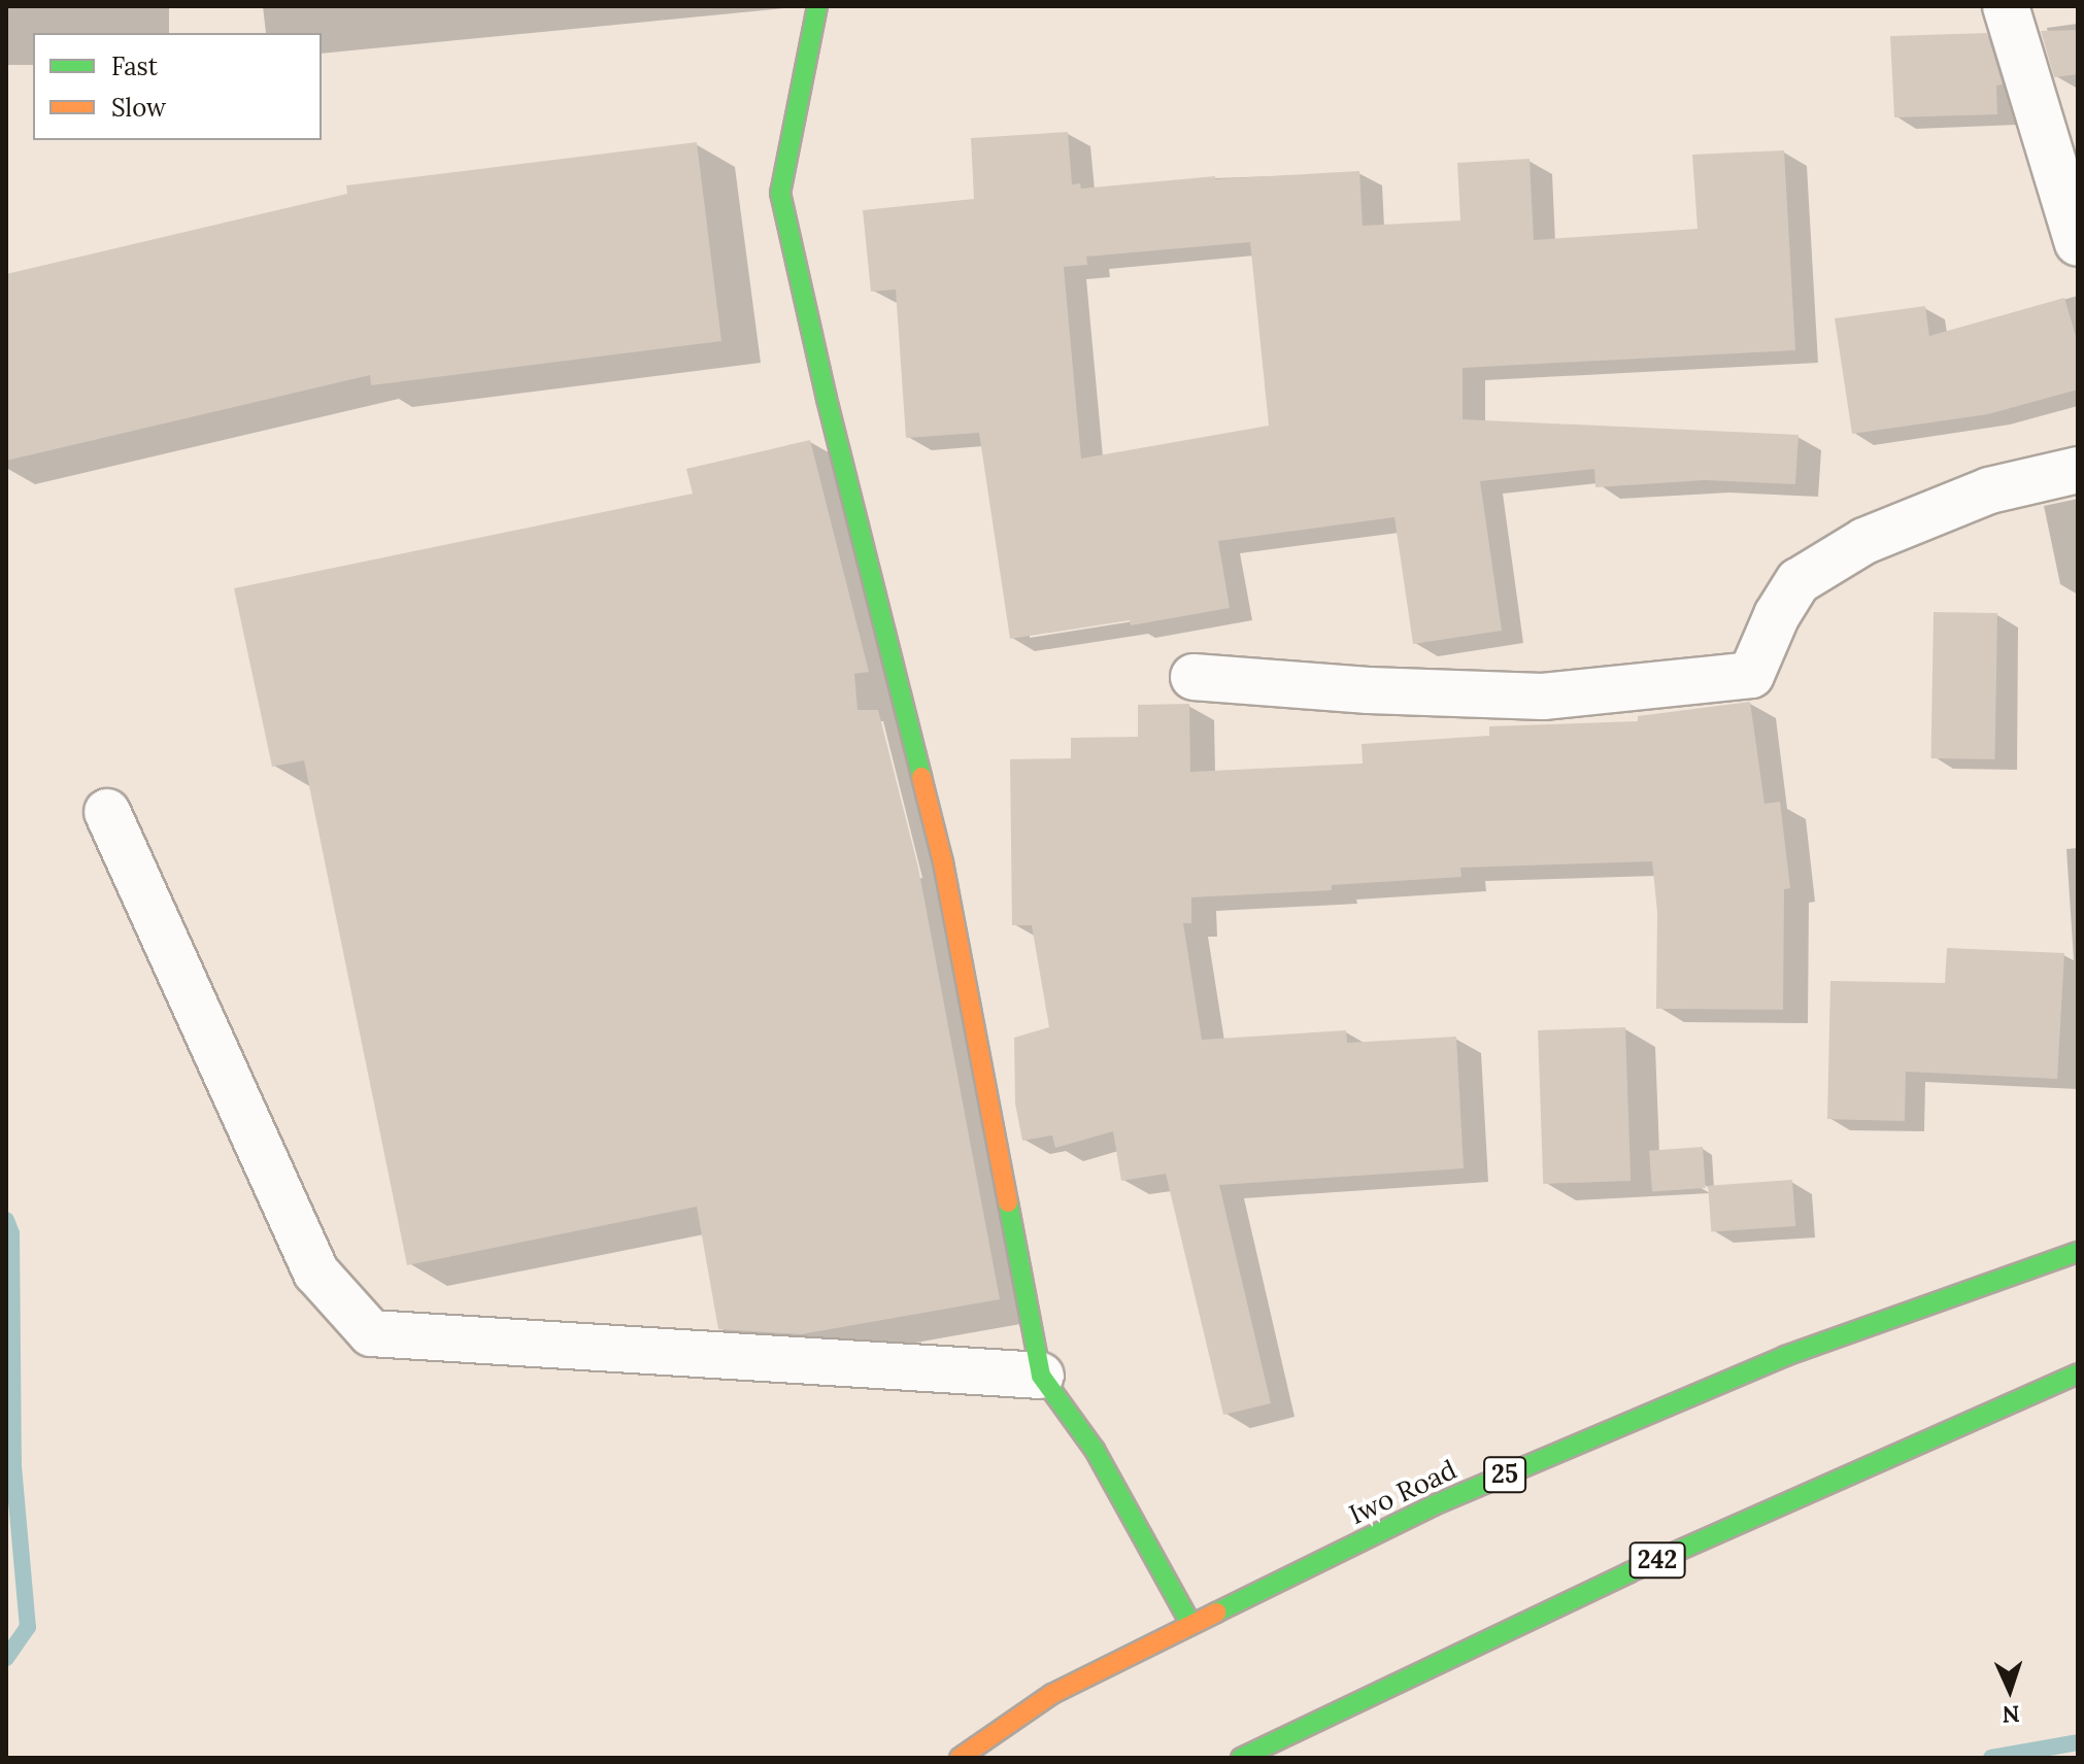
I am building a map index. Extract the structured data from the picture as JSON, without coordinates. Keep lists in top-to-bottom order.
{
  "streets": {
    "main road": ["25", "Iwo Road", "242"]
  },
  "legend": ["Fast", "Slow"],
  "north": "bottom"
}
